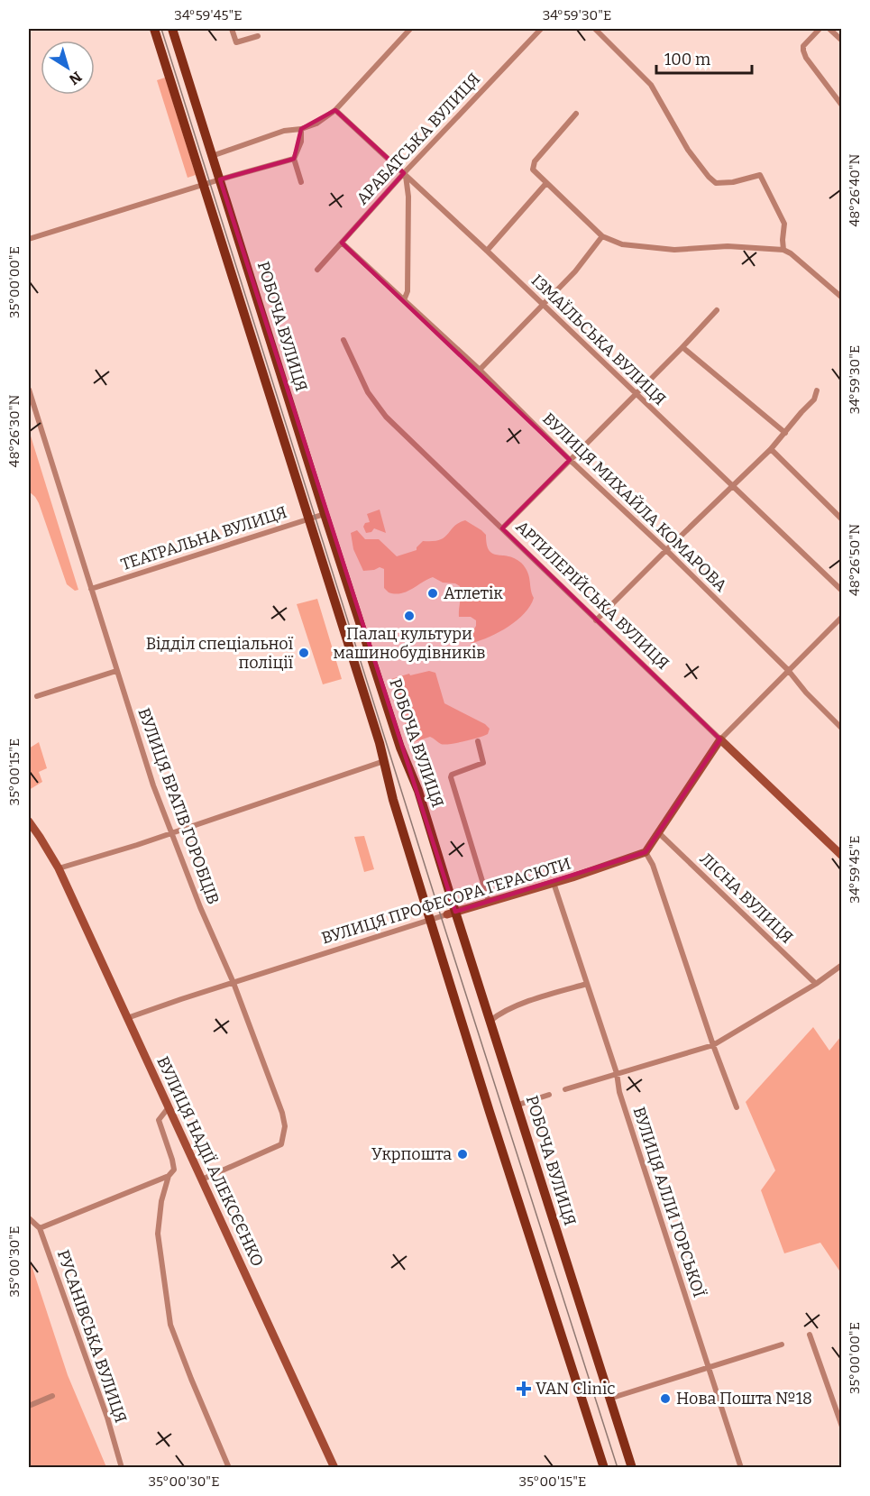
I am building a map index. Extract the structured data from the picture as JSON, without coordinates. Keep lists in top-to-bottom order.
{
  "streets": {
    "main road": ["РОБОЧА ВУЛИЦЯ"],
    "street": [
      "АРАБАТСЬКА ВУЛИЦЯ",
      "ІЗМАЇЛЬСЬКА ВУЛИЦЯ",
      "ВУЛИЦЯ МИХАЙЛА КОМАРОВА",
      "ТЕАТРАЛЬНА ВУЛИЦЯ",
      "АРТИЛЕРІЙСЬКА ВУЛИЦЯ",
      "ВУЛИЦЯ БРАТІВ ГОРОБЦІВ",
      "ЛІСНА ВУЛИЦЯ",
      "ВУЛИЦЯ ПРОФЕСОРА ГЕРАСЮТИ",
      "ВУЛИЦЯ НАДІЇ АЛЕКСЄЄНКО",
      "ВУЛИЦЯ АЛЛИ ГОРСЬКОЇ",
      "РУСАНІВСЬКА ВУЛИЦЯ"
    ]
  },
  "crossings": [
    ["АРАБАТСЬКА ВУЛИЦЯ", "ІЗМАЇЛЬСЬКА ВУЛИЦЯ"],
    ["АРАБАТСЬКА ВУЛИЦЯ", "ВУЛИЦЯ МИХАЙЛА КОМАРОВА"],
    ["РОБОЧА ВУЛИЦЯ", "ТЕАТРАЛЬНА ВУЛИЦЯ"],
    ["РОБОЧА ВУЛИЦЯ", "ВУЛИЦЯ ПРОФЕСОРА ГЕРАСЮТИ"],
    ["ТЕАТРАЛЬНА ВУЛИЦЯ", "ВУЛИЦЯ БРАТІВ ГОРОБЦІВ"],
    ["ВУЛИЦЯ БРАТІВ ГОРОБЦІВ", "ВУЛИЦЯ ПРОФЕСОРА ГЕРАСЮТИ"],
    ["ВУЛИЦЯ БРАТІВ ГОРОБЦІВ", "ВУЛИЦЯ НАДІЇ АЛЕКСЄЄНКО"],
    ["ВУЛИЦЯ ПРОФЕСОРА ГЕРАСЮТИ", "ВУЛИЦЯ НАДІЇ АЛЕКСЄЄНКО"],
    ["ВУЛИЦЯ ПРОФЕСОРА ГЕРАСЮТИ", "ВУЛИЦЯ АЛЛИ ГОРСЬКОЇ"]
  ],
  "places": {
    "other": [
      "Атлетік",
      "Палац культури машинобудівників",
      "Відділ спеціальної поліції",
      "Укрпошта",
      "Нова Пошта №18"
    ],
    "health": ["VAN Clinic"]
  },
  "scale_bar": "100 m",
  "north": "bottom right",
  "coordinates": [
    "34°59'45\"E",
    "34°59'30\"E",
    "48°26'40\"N",
    "35°00'00\"E",
    "48°26'30\"N",
    "48°26'50\"N",
    "35°00'15\"E",
    "35°00'30\"E"
  ]
}
